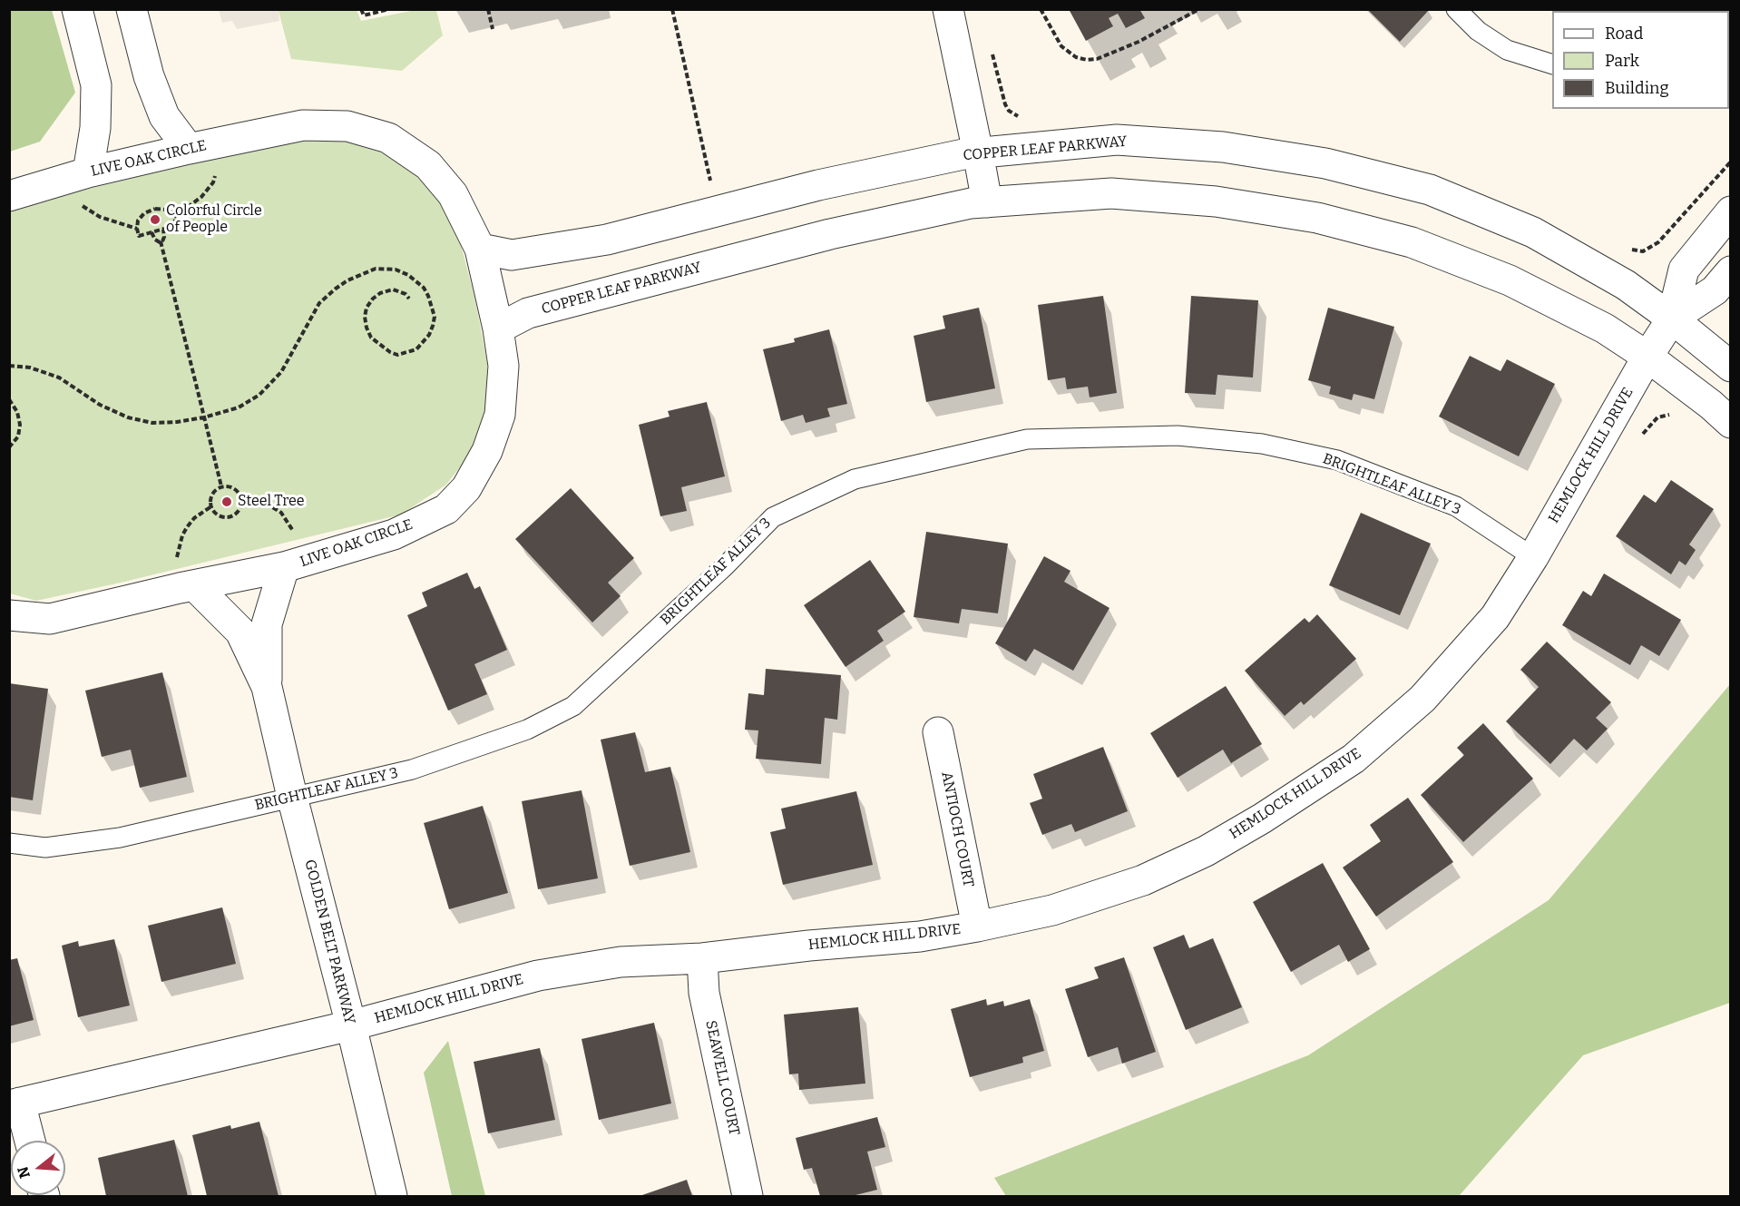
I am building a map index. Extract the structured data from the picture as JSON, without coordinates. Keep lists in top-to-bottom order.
{
  "streets": {
    "street": [
      "COPPER LEAF PARKWAY",
      "LIVE OAK CIRCLE",
      "HEMLOCK HILL DRIVE",
      "ANTIOCH COURT",
      "GOLDEN BELT PARKWAY",
      "SEAWELL COURT"
    ],
    "lane": ["BRIGHTLEAF ALLEY 3"]
  },
  "crossings": [
    ["COPPER LEAF PARKWAY", "LIVE OAK CIRCLE"],
    ["COPPER LEAF PARKWAY", "HEMLOCK HILL DRIVE"],
    ["LIVE OAK CIRCLE", "GOLDEN BELT PARKWAY"],
    ["HEMLOCK HILL DRIVE", "BRIGHTLEAF ALLEY 3"],
    ["HEMLOCK HILL DRIVE", "ANTIOCH COURT"],
    ["HEMLOCK HILL DRIVE", "GOLDEN BELT PARKWAY"],
    ["HEMLOCK HILL DRIVE", "SEAWELL COURT"],
    ["BRIGHTLEAF ALLEY 3", "GOLDEN BELT PARKWAY"]
  ],
  "places": ["Colorful Circle of People", "Steel Tree"],
  "legend": ["Road", "Park", "Building"],
  "north": "left"
}
